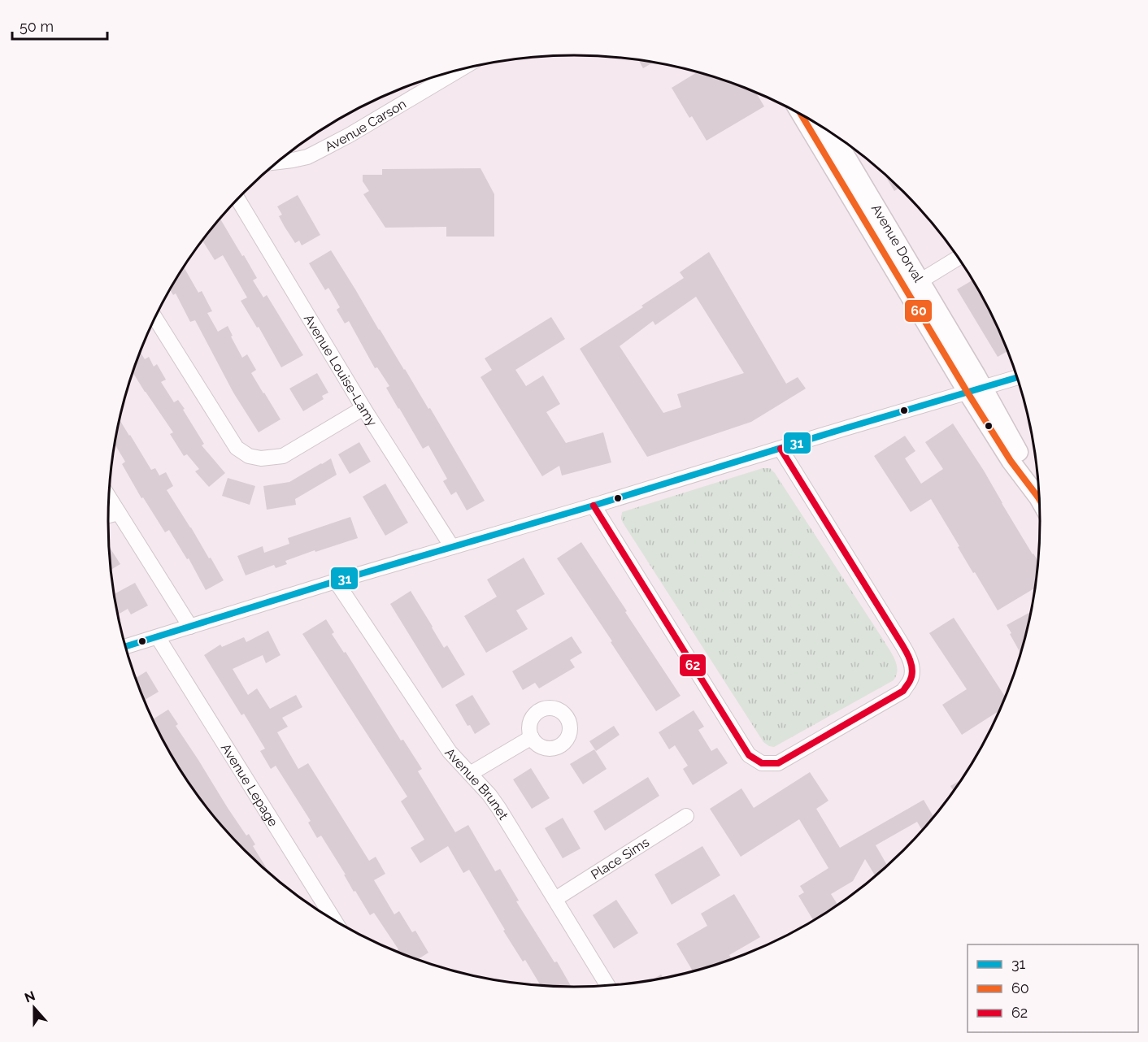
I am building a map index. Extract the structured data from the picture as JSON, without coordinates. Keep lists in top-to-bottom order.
{
  "streets": {
    "street": [
      "Avenue Carson",
      "Avenue Dorval",
      "Avenue Louise-Lamy",
      "Avenue Brunet",
      "Avenue Lepage",
      "Place Sims"
    ]
  },
  "crossings": [
    ["Avenue Brunet", "Place Sims"]
  ],
  "lines": ["transit line 60", "transit line 31", "transit line 62"],
  "legend": ["31", "60", "62"],
  "scale_bar": "50 m",
  "north": "top"
}
